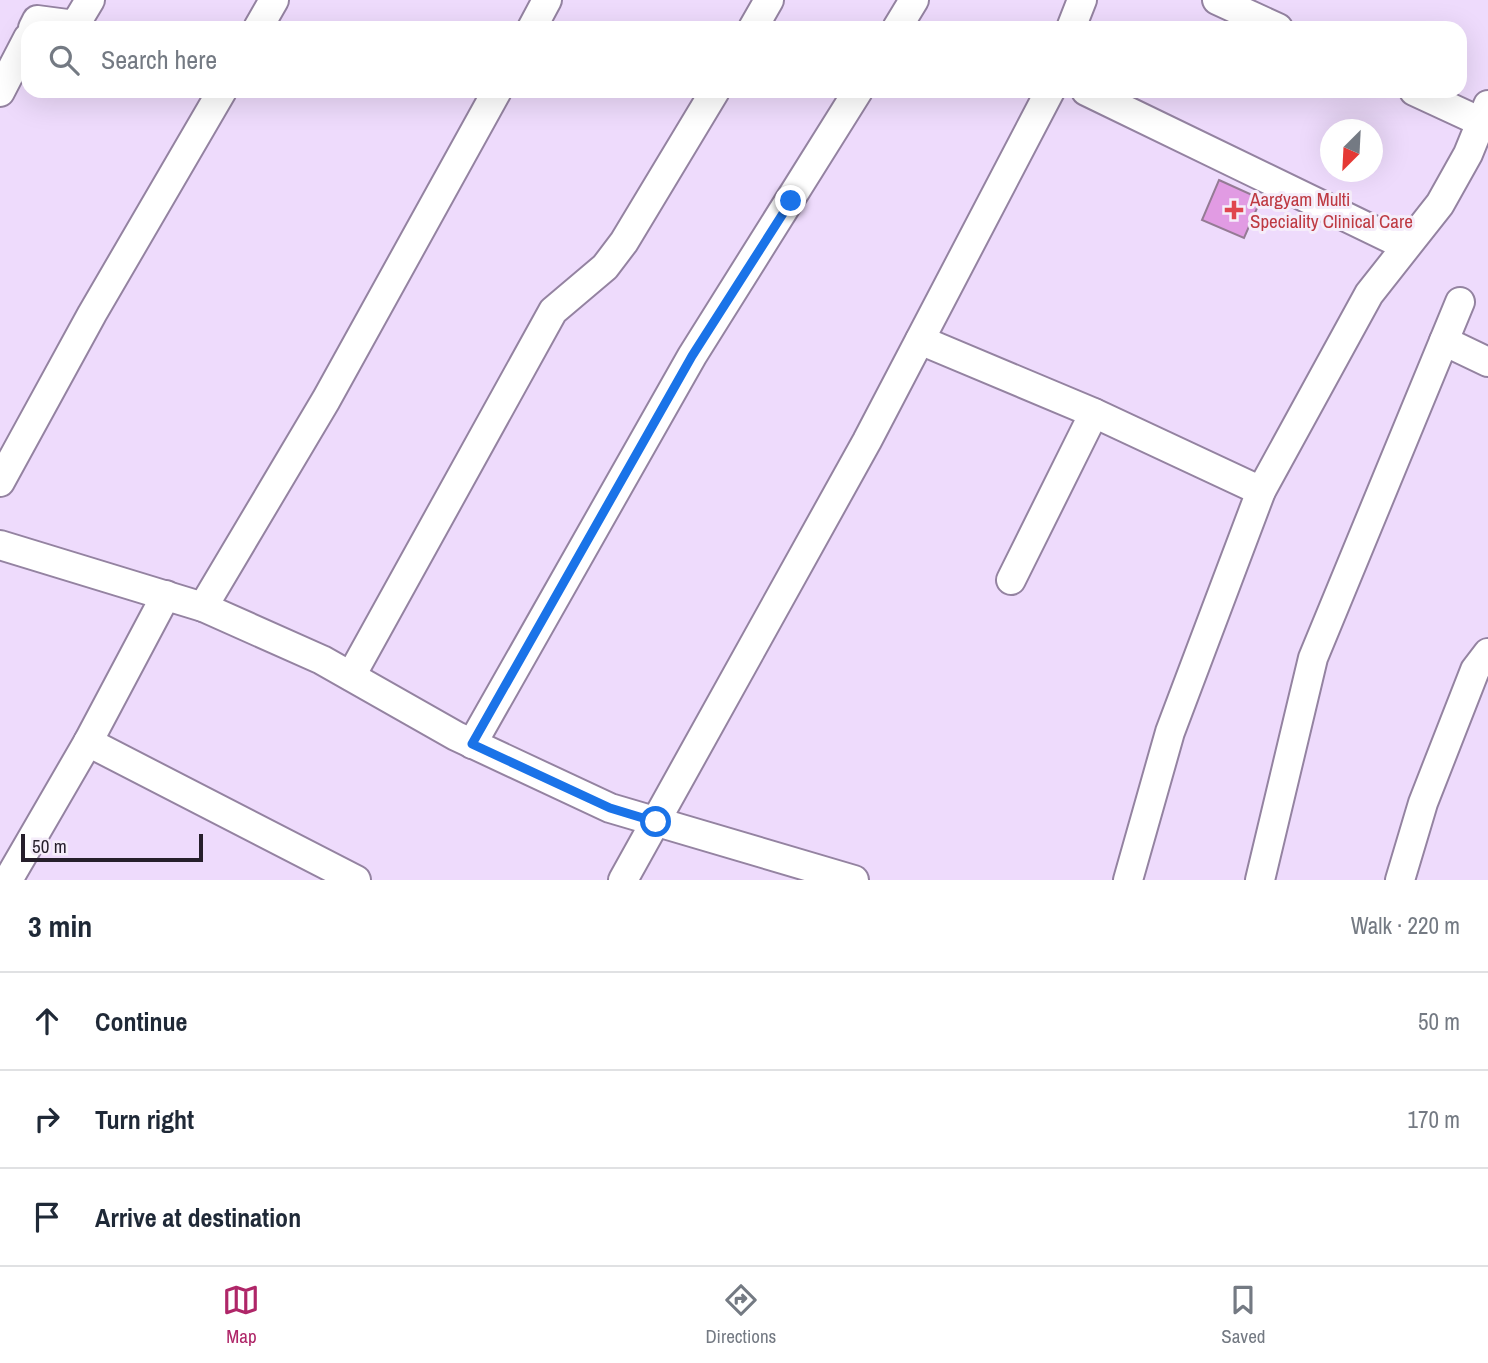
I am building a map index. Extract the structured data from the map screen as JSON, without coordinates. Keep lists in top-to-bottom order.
{
  "places": {
    "health": ["Aargyam Multi Speciality Clinical Care"]
  },
  "scale_bar": "50 m",
  "north": "bottom left",
  "page": {
    "search": "Search here",
    "scale": "50 m",
    "heading": ["3 min", "Walk · 220 m"],
    "list": [
      ["Continue", "50 m"],
      ["Turn right", "170 m"],
      "Arrive at destination"
    ],
    "nav": ["Map", "Directions", "Saved"]
  }
}
